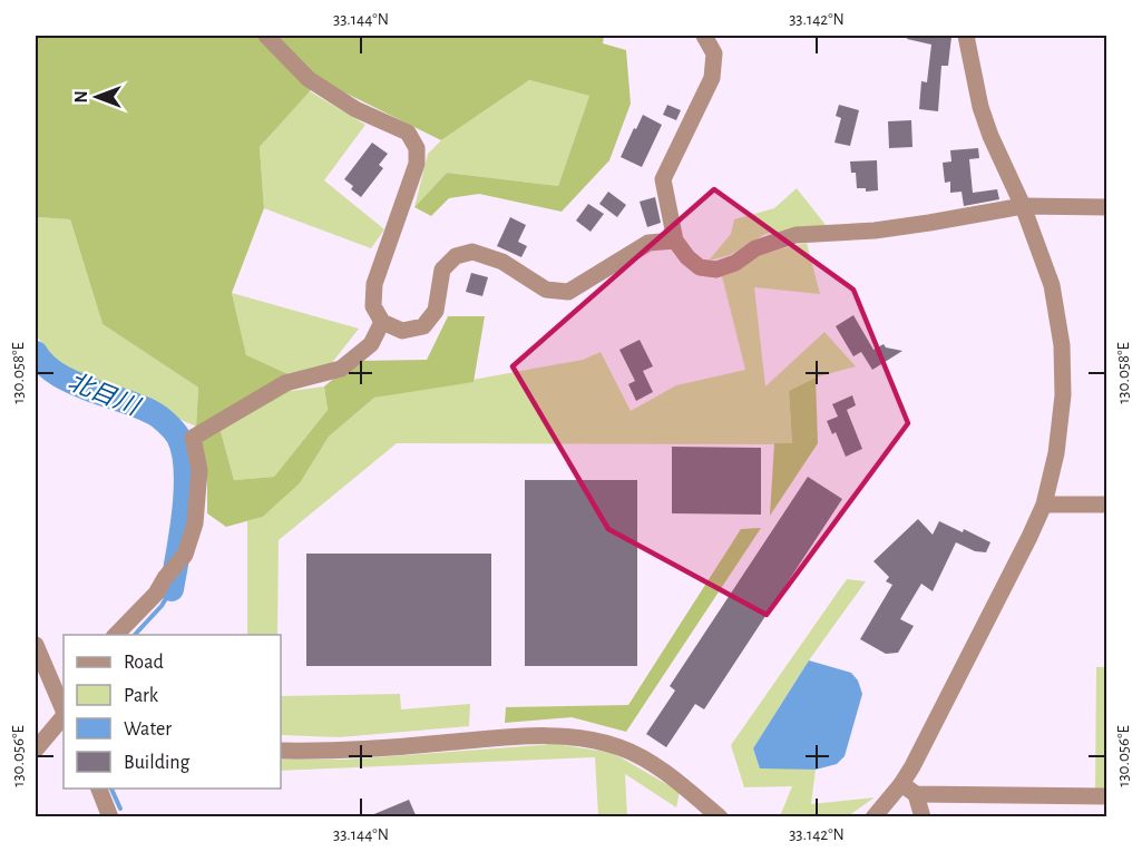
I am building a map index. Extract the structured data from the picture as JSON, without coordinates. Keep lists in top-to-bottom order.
{
  "water": ["北目川"],
  "legend": [
    "Road",
    "Park",
    "Water",
    "Building"
  ],
  "north": "left",
  "coordinates": [
    "33.144°N",
    "33.142°N",
    "130.058°E",
    "130.056°E"
  ]
}
